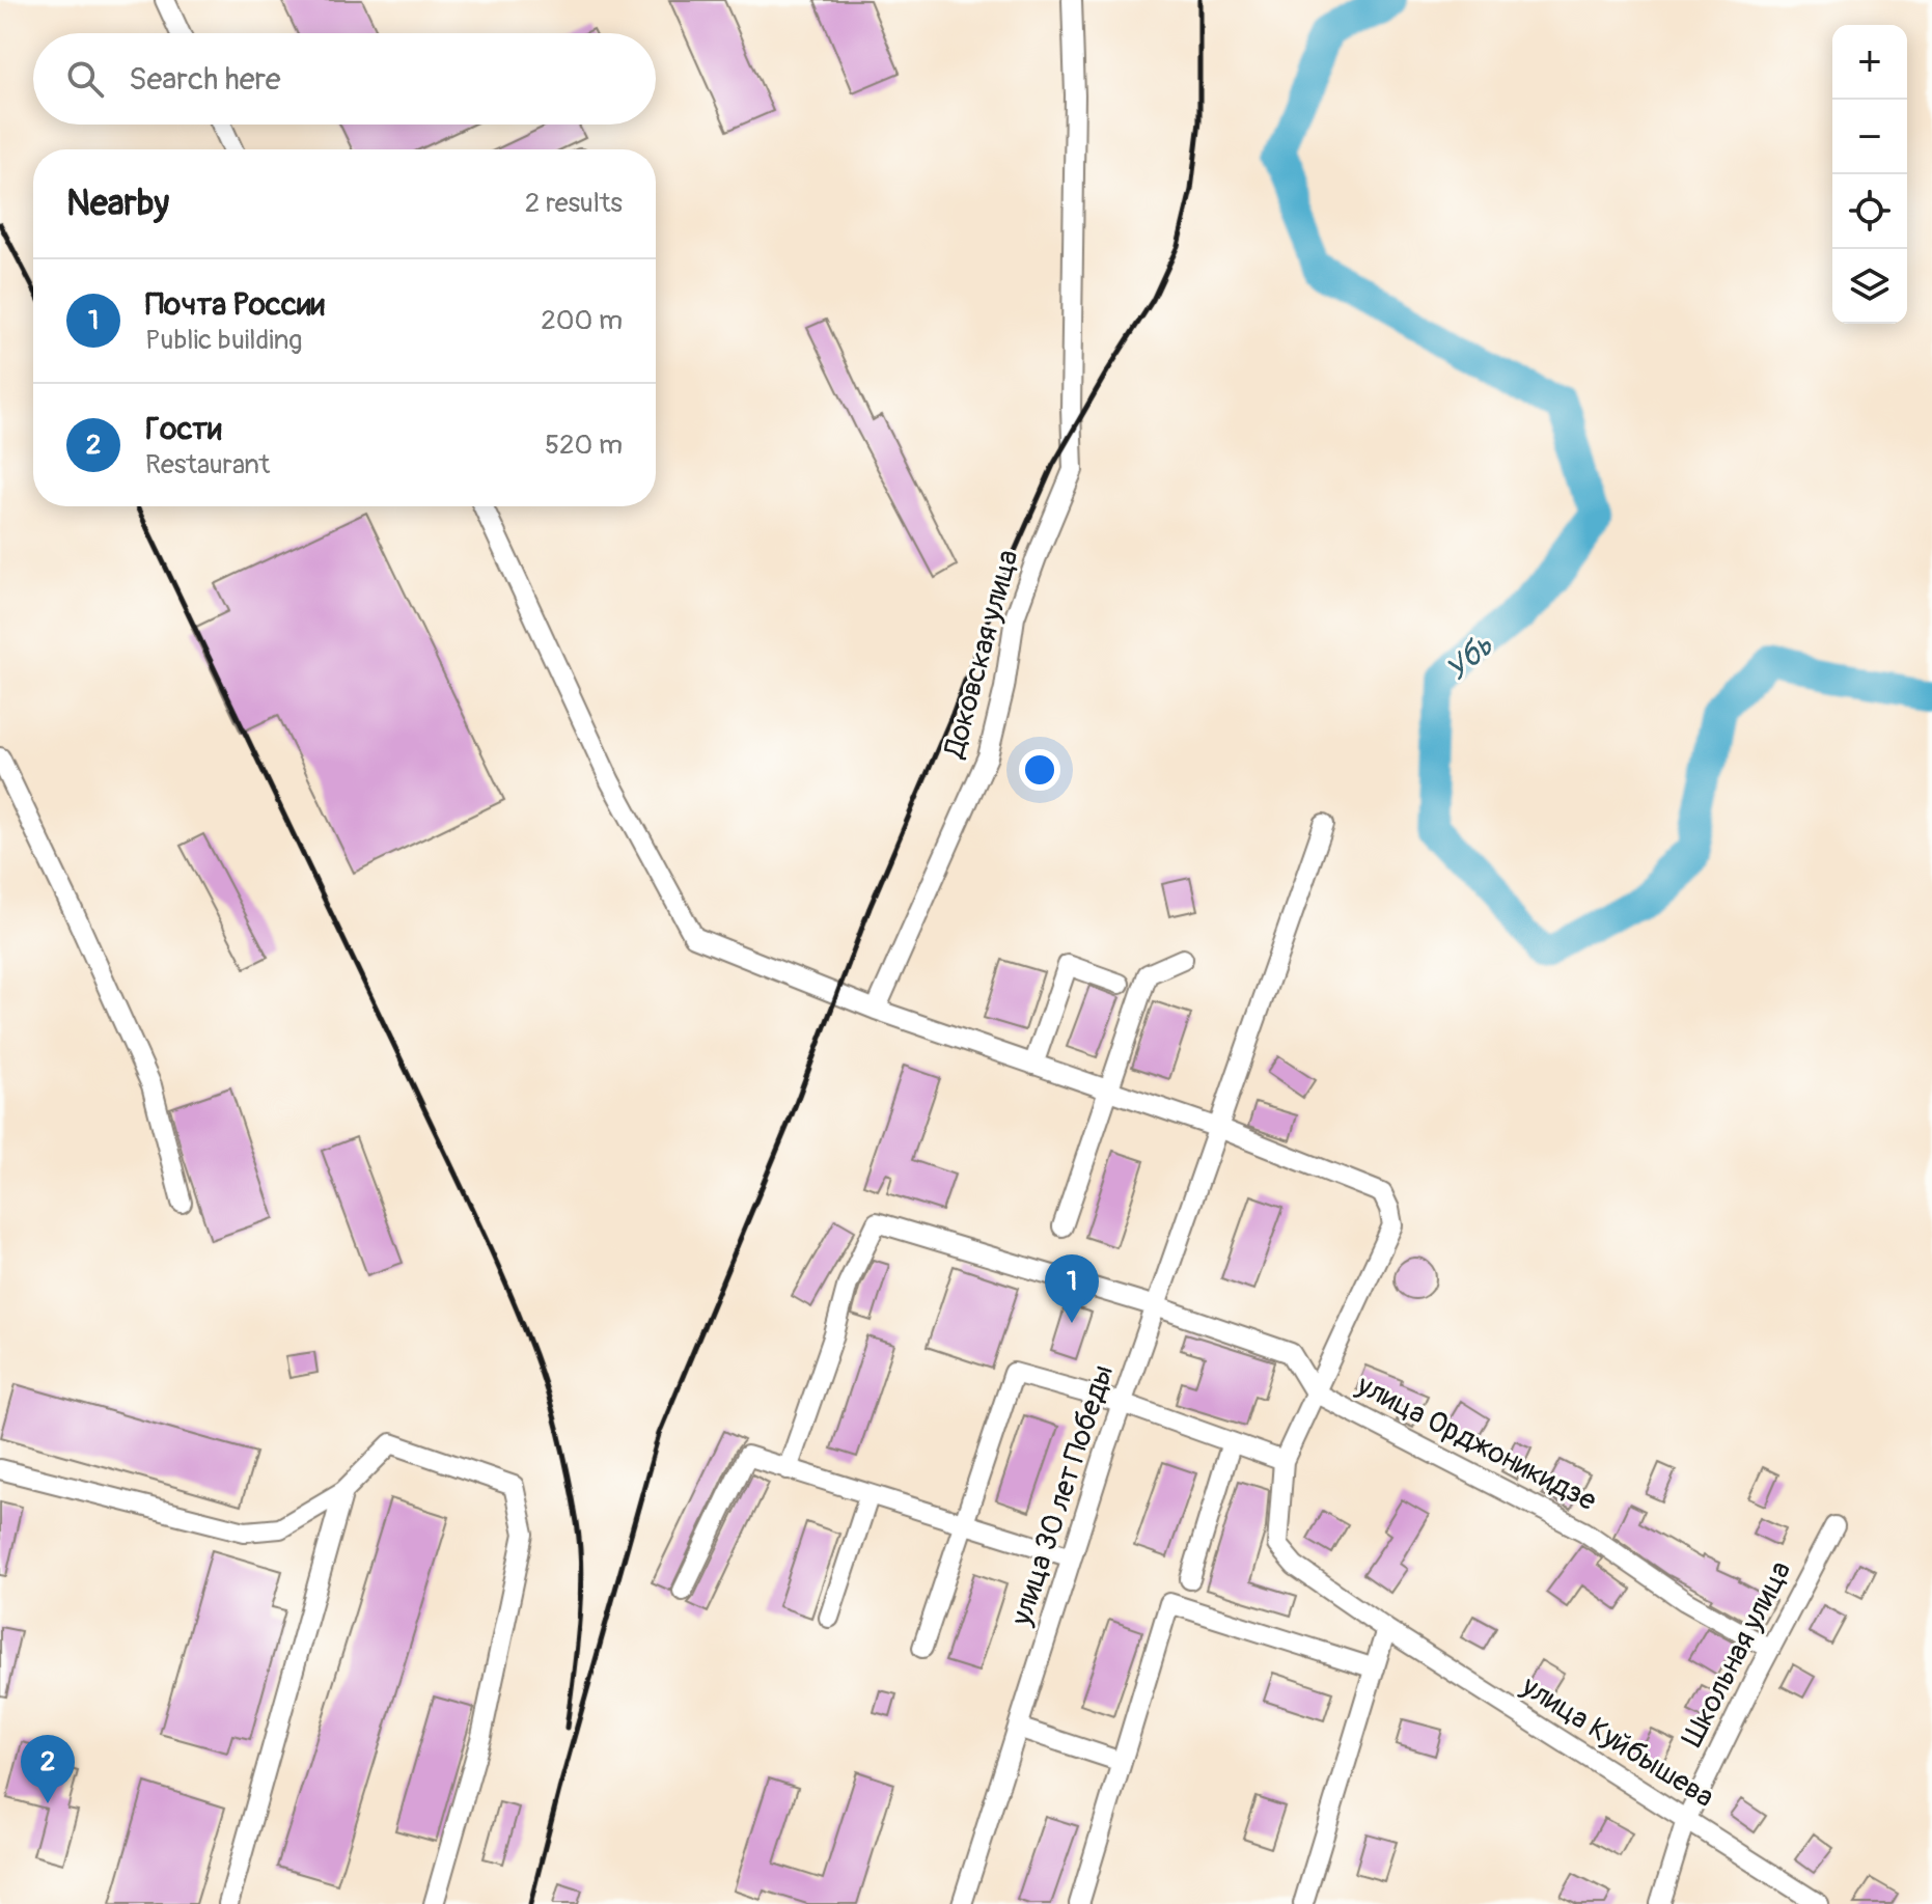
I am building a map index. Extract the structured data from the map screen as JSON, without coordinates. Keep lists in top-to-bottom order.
{
  "streets": {
    "street": [
      "Доковская улица",
      "улица Орджоникидзе",
      "улица 30 лет Победы",
      "Школьная улица",
      "улица Куйбышева"
    ]
  },
  "crossings": [
    ["улица Орджоникидзе", "улица 30 лет Победы"],
    ["улица Орджоникидзе", "Школьная улица"],
    ["Школьная улица", "улица Куйбышева"]
  ],
  "water": ["Убь"],
  "page": {
    "map_buttons": ["+", "−"],
    "search": "Search here",
    "heading": ["Nearby", "2 results"],
    "list": [
      {
        "mark": "1",
        "name": "Почта России",
        "note": "Public building",
        "value": "200 m"
      },
      {
        "mark": "2",
        "name": "Гости",
        "note": "Restaurant",
        "value": "520 m"
      }
    ],
    "pins": ["1", "2"]
  }
}
